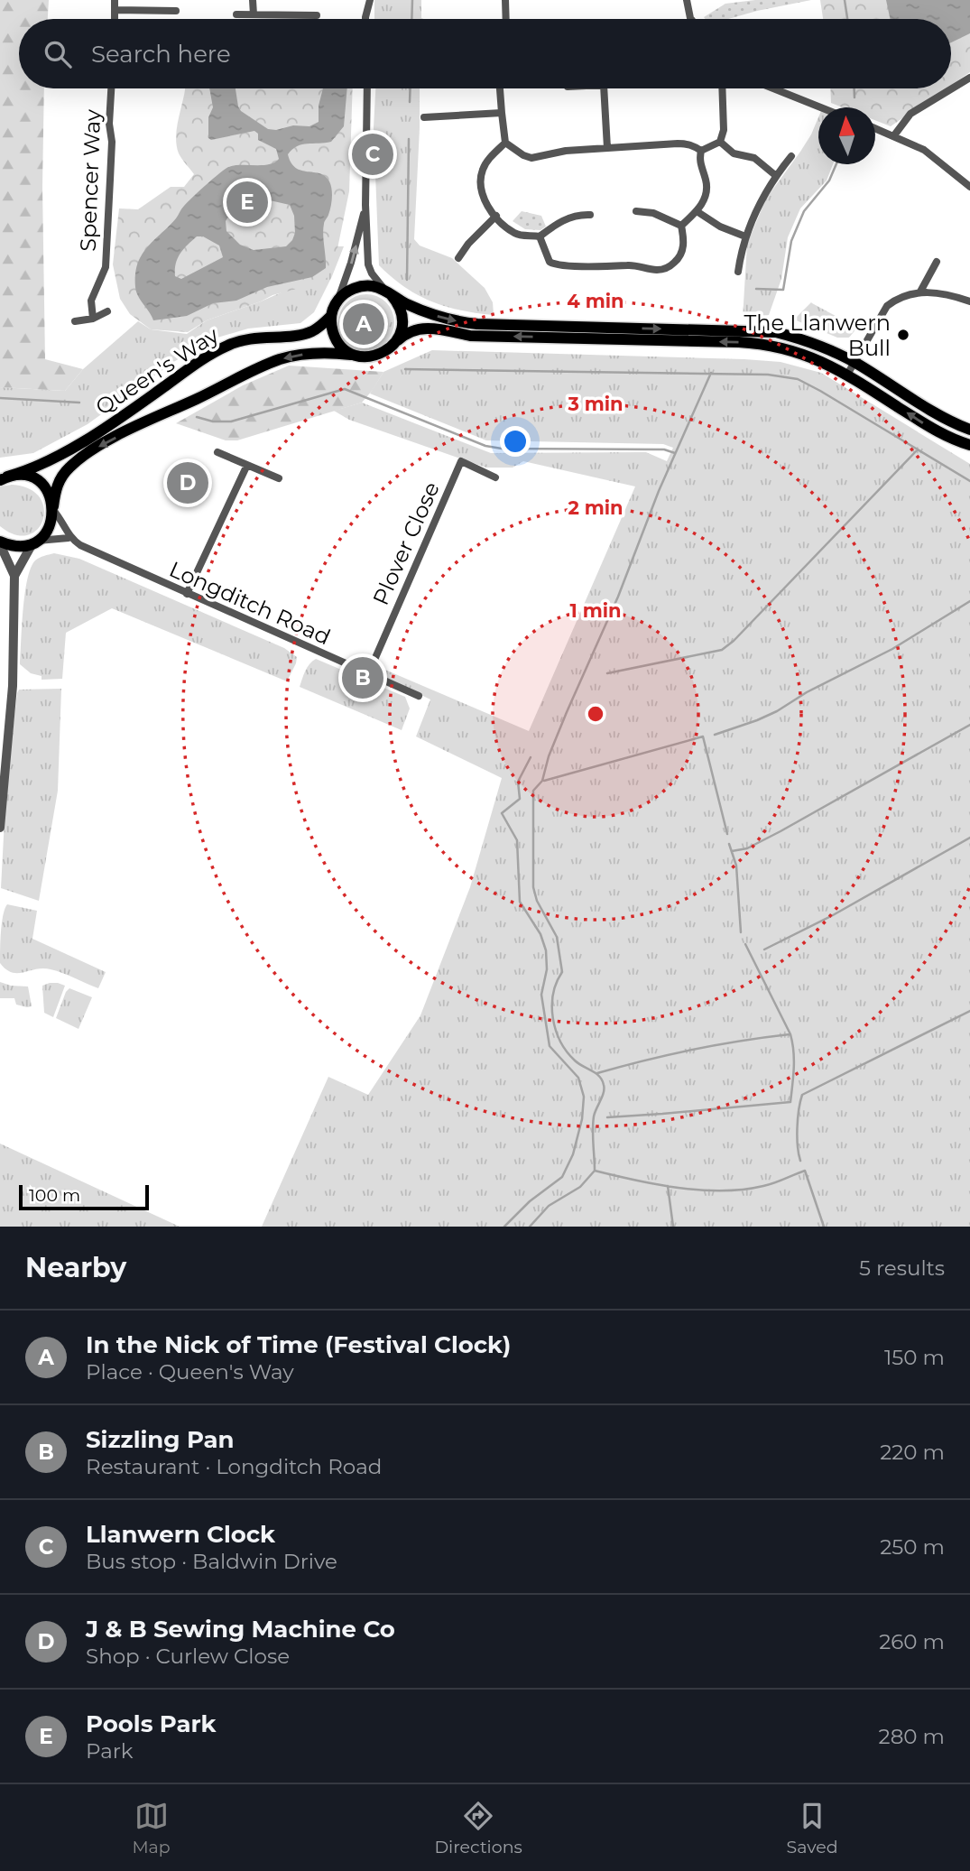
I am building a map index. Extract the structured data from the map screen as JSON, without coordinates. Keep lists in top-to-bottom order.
{
  "streets": {
    "main road": ["Queen's Way"],
    "street": ["Spencer Way", "Plover Close", "Longditch Road"]
  },
  "crossings": [
    ["Plover Close", "Longditch Road"]
  ],
  "places": ["The Llanwern Bull"],
  "scale_bar": "100 m",
  "north": "top",
  "page": {
    "search": "Search here",
    "pins": [
      "C",
      "E",
      "A",
      "D",
      "B"
    ],
    "scale": "100 m",
    "heading": ["Nearby", "5 results"],
    "list": [
      {
        "mark": "A",
        "name": "In the Nick of Time (Festival Clock)",
        "note": "Place · Queen's Way",
        "value": "150 m"
      },
      {
        "mark": "B",
        "name": "Sizzling Pan",
        "note": "Restaurant · Longditch Road",
        "value": "220 m"
      },
      {
        "mark": "C",
        "name": "Llanwern Clock",
        "note": "Bus stop · Baldwin Drive",
        "value": "250 m"
      },
      {
        "mark": "D",
        "name": "J & B Sewing Machine Co",
        "note": "Shop · Curlew Close",
        "value": "260 m"
      },
      {
        "mark": "E",
        "name": "Pools Park",
        "note": "Park",
        "value": "280 m"
      }
    ],
    "nav": ["Map", "Directions", "Saved"]
  },
  "rings": [
    "4 min",
    "3 min",
    "2 min",
    "1 min"
  ]
}
